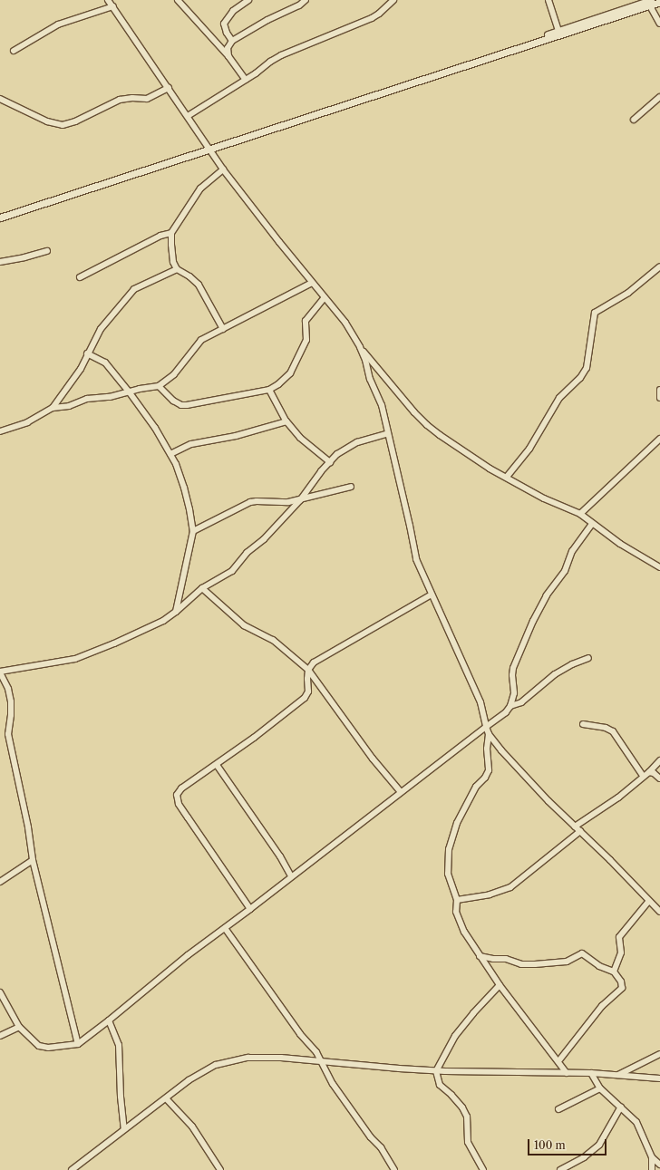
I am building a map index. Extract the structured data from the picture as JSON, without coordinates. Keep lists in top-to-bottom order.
{
  "scale_bar": "100 m"
}
